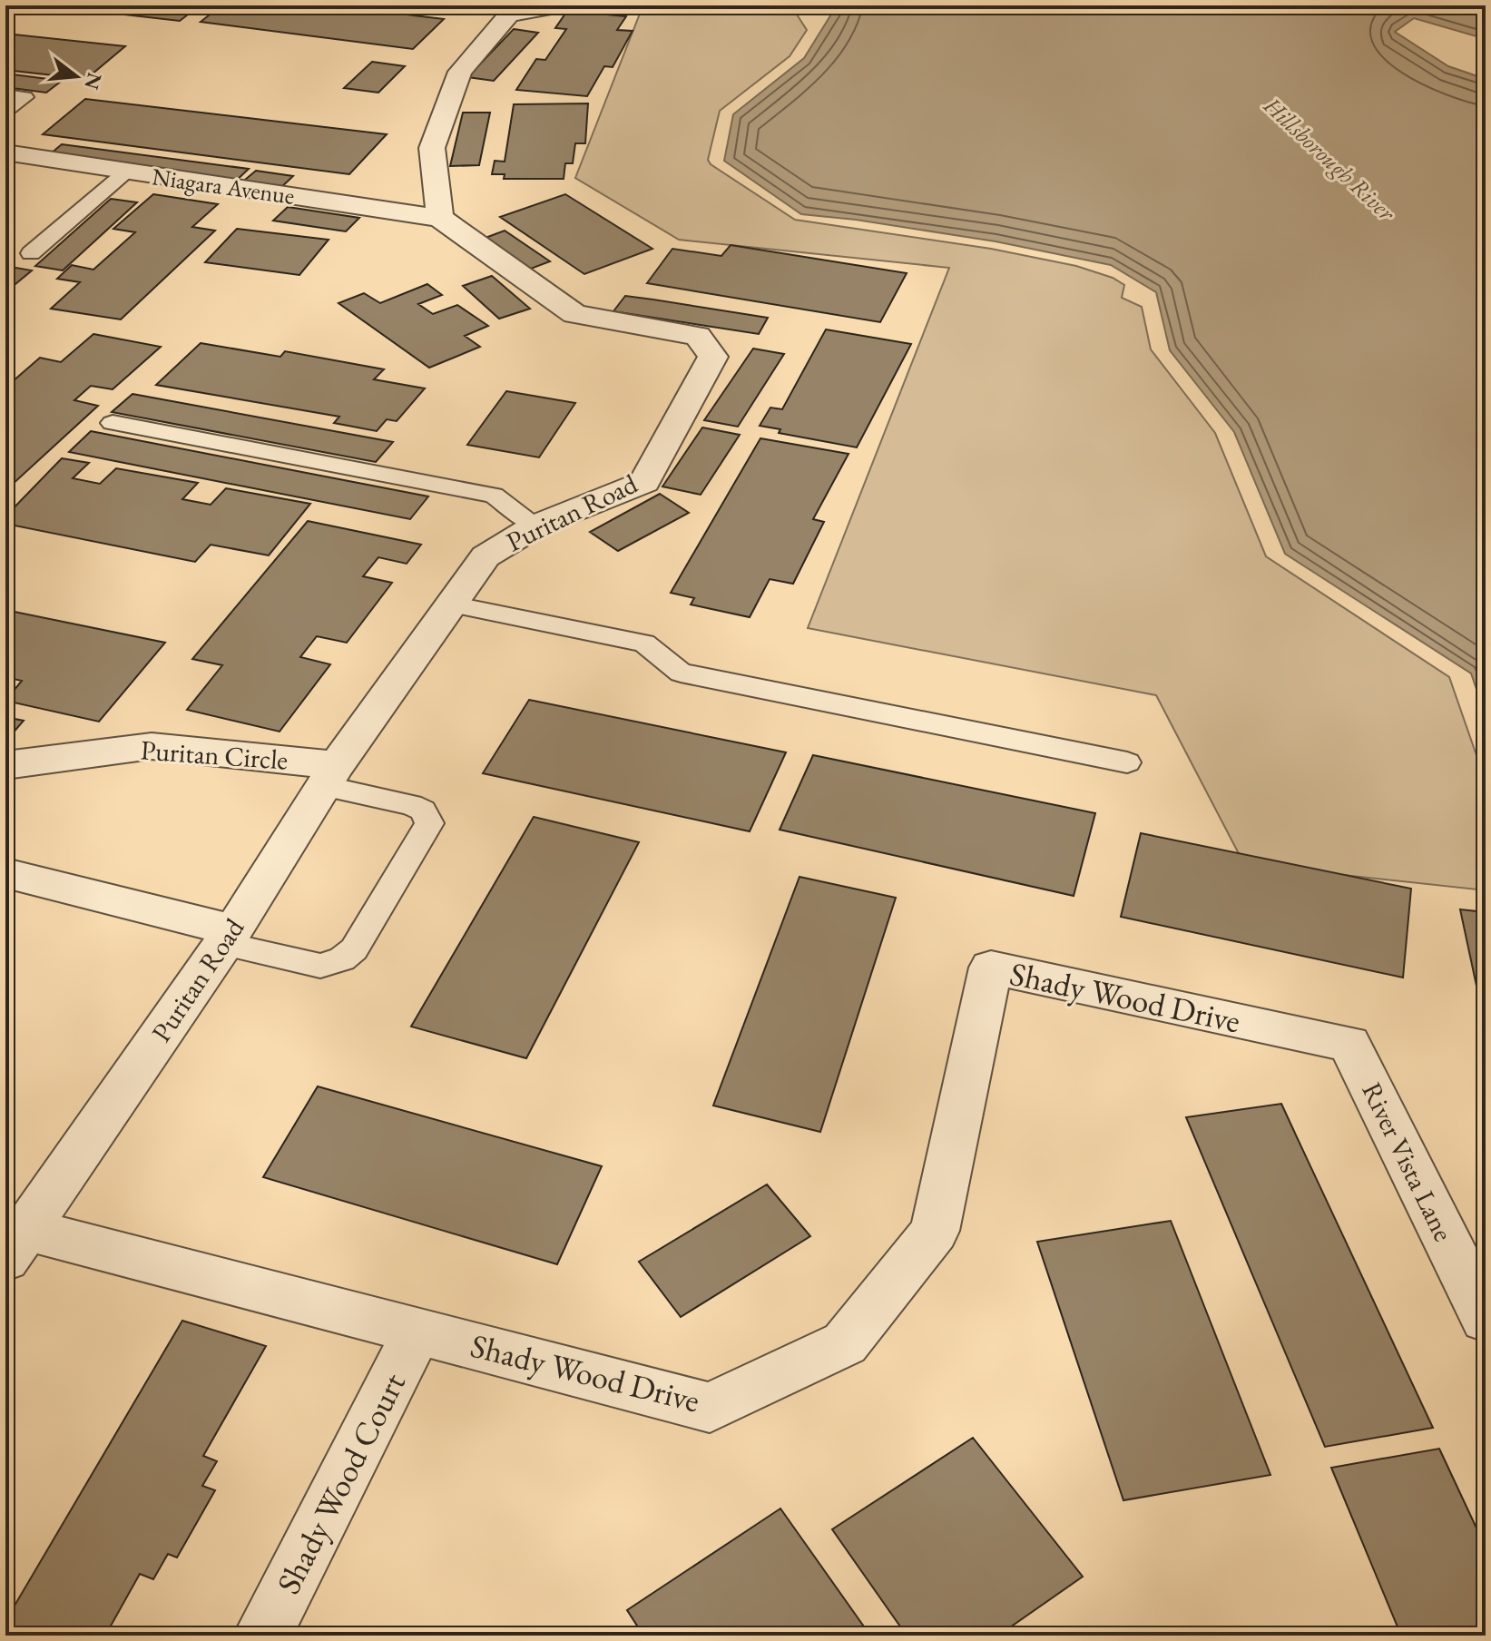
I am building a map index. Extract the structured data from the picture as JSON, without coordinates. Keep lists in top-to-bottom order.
{
  "streets": {
    "street": [
      "Niagara Avenue",
      "Puritan Road",
      "Puritan Circle",
      "Shady Wood Drive",
      "River Vista Lane",
      "Shady Wood Court"
    ]
  },
  "crossings": [
    ["Niagara Avenue", "Puritan Road"],
    ["Puritan Road", "Puritan Circle"],
    ["Puritan Road", "Shady Wood Drive"],
    ["Shady Wood Drive", "River Vista Lane"],
    ["Shady Wood Drive", "Shady Wood Court"]
  ],
  "water": ["Hillsborough River"],
  "north": "right"
}
